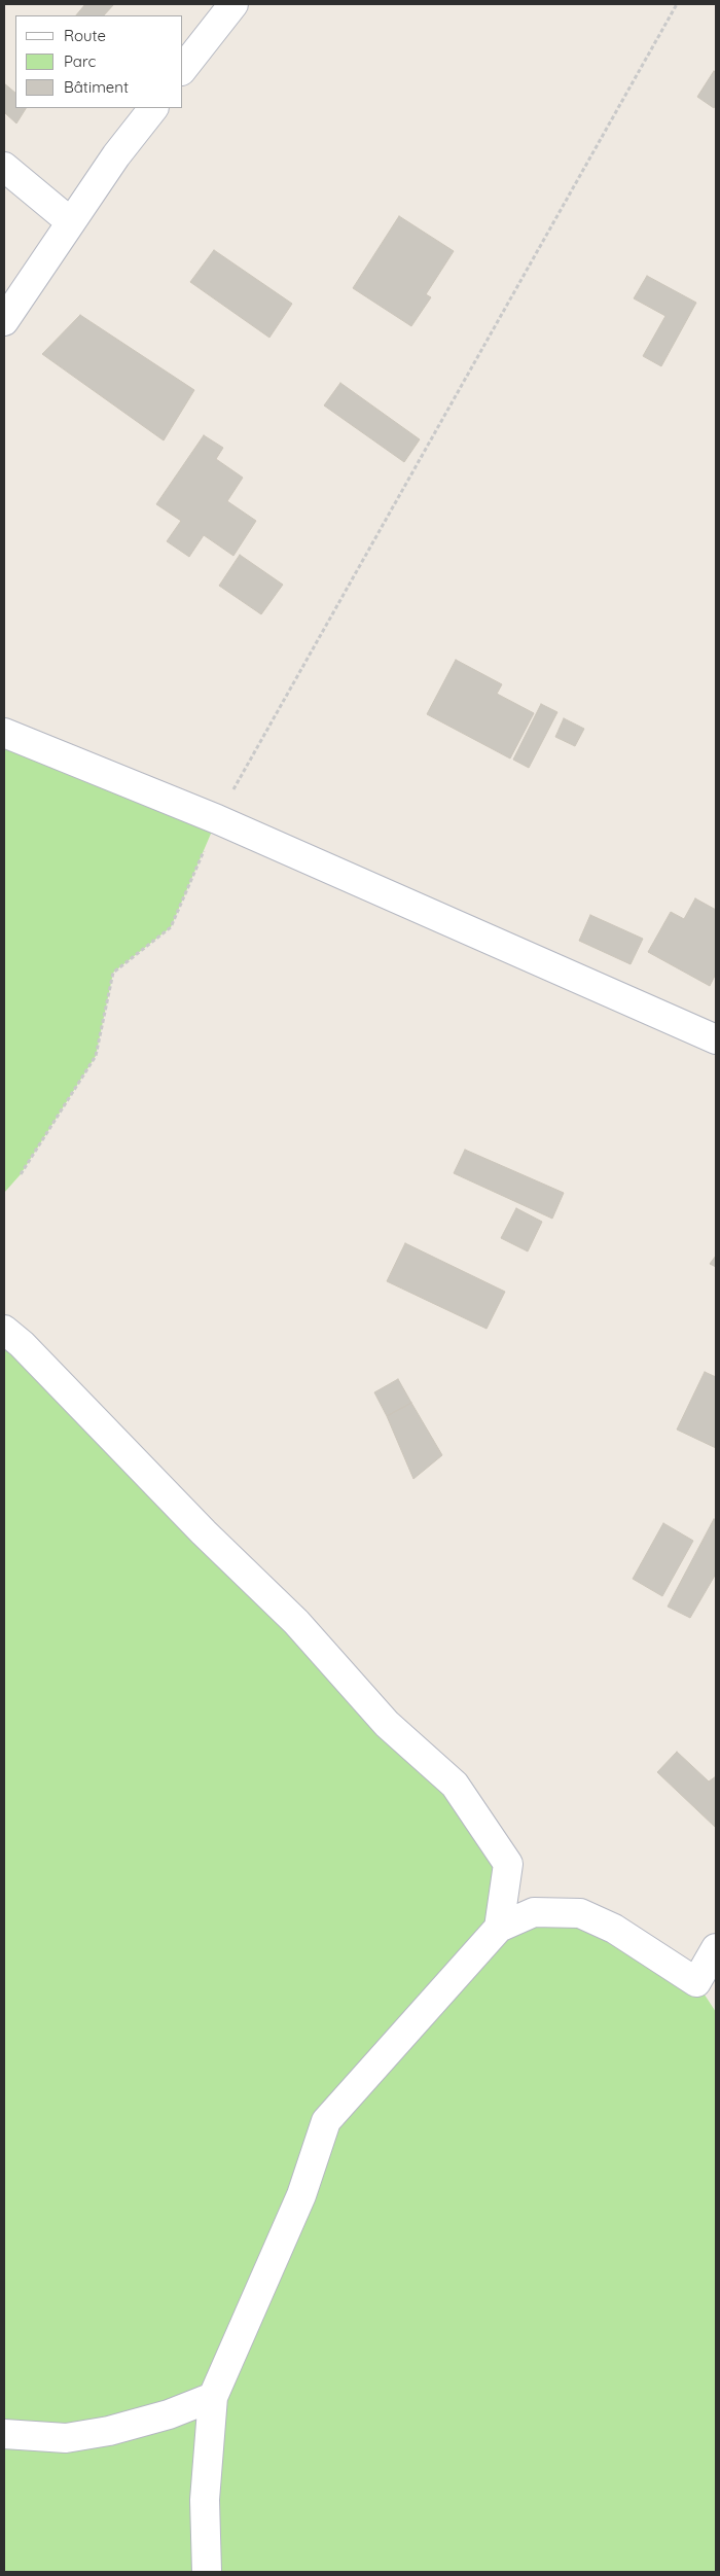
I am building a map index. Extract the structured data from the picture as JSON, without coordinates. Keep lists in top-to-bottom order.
{
  "legend": ["Route", "Parc", "Bâtiment"]
}
